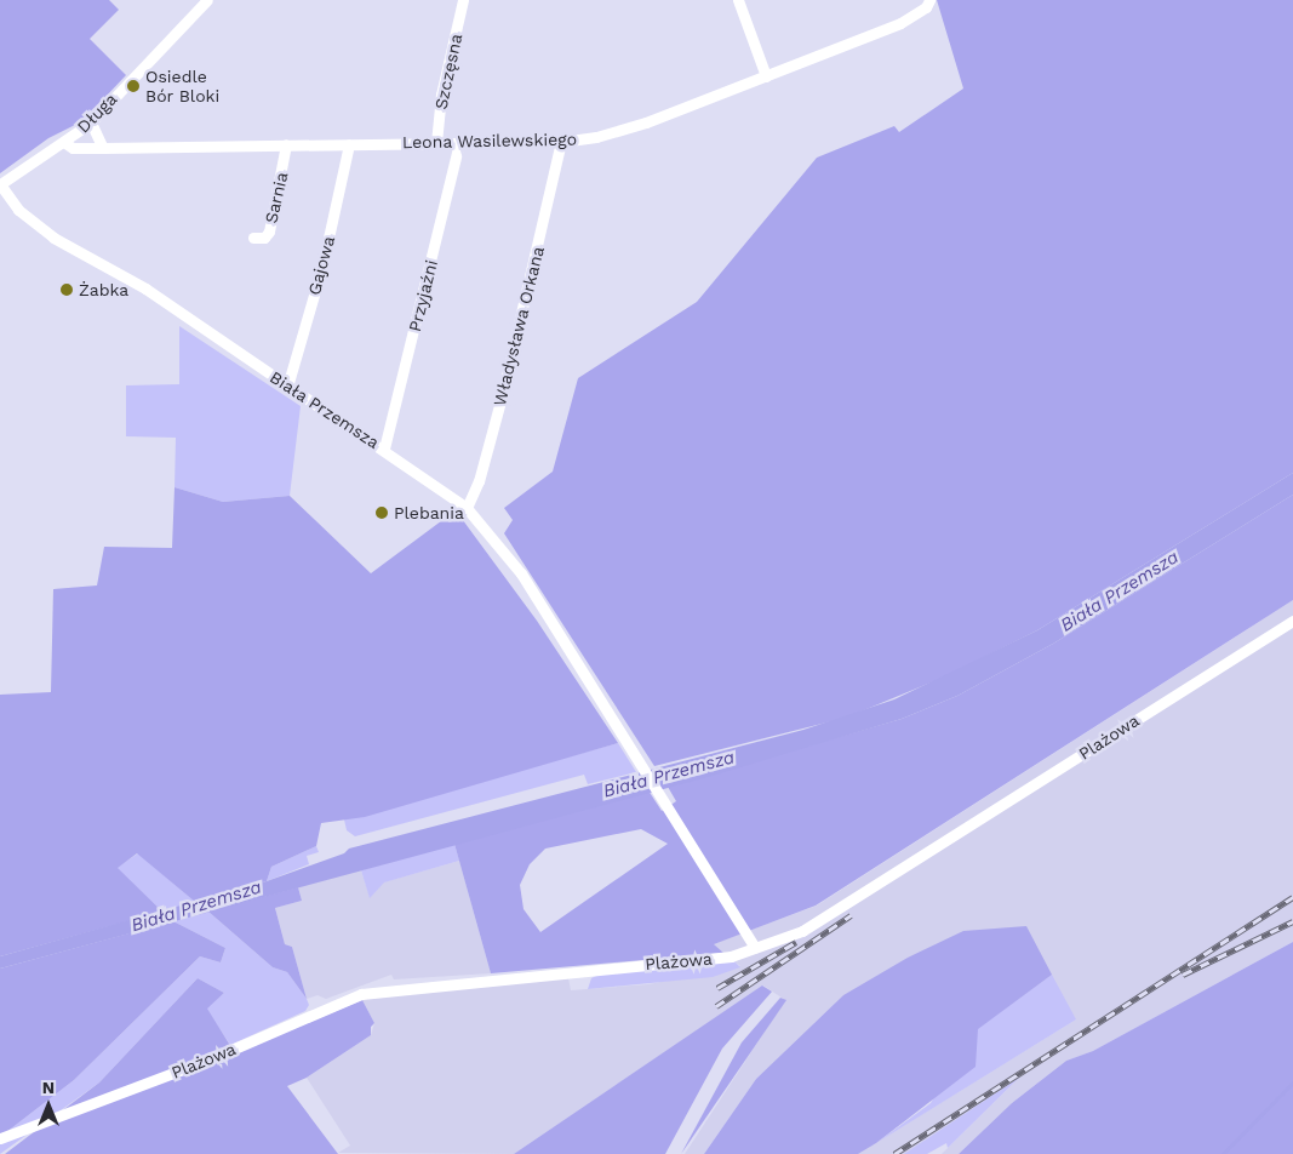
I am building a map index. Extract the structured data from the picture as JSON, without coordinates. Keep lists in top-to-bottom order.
{
  "streets": {
    "street": [
      "Szczęsna",
      "Długa",
      "Leona Wasilewskiego",
      "Sarnia",
      "Gajowa",
      "Przyjaźni",
      "Władysława Orkana",
      "Biała Przemsza",
      "Plażowa"
    ]
  },
  "crossings": [
    ["Szczęsna", "Leona Wasilewskiego"],
    ["Długa", "Leona Wasilewskiego"],
    ["Długa", "Biała Przemsza"],
    ["Leona Wasilewskiego", "Sarnia"],
    ["Leona Wasilewskiego", "Gajowa"],
    ["Leona Wasilewskiego", "Przyjaźni"],
    ["Leona Wasilewskiego", "Władysława Orkana"],
    ["Gajowa", "Biała Przemsza"],
    ["Przyjaźni", "Biała Przemsza"],
    ["Władysława Orkana", "Biała Przemsza"],
    ["Biała Przemsza", "Plażowa"]
  ],
  "water": ["Biała Przemsza"],
  "places": ["Osiedle Bór Bloki", "Żabka", "Plebania"],
  "north": "top"
}
